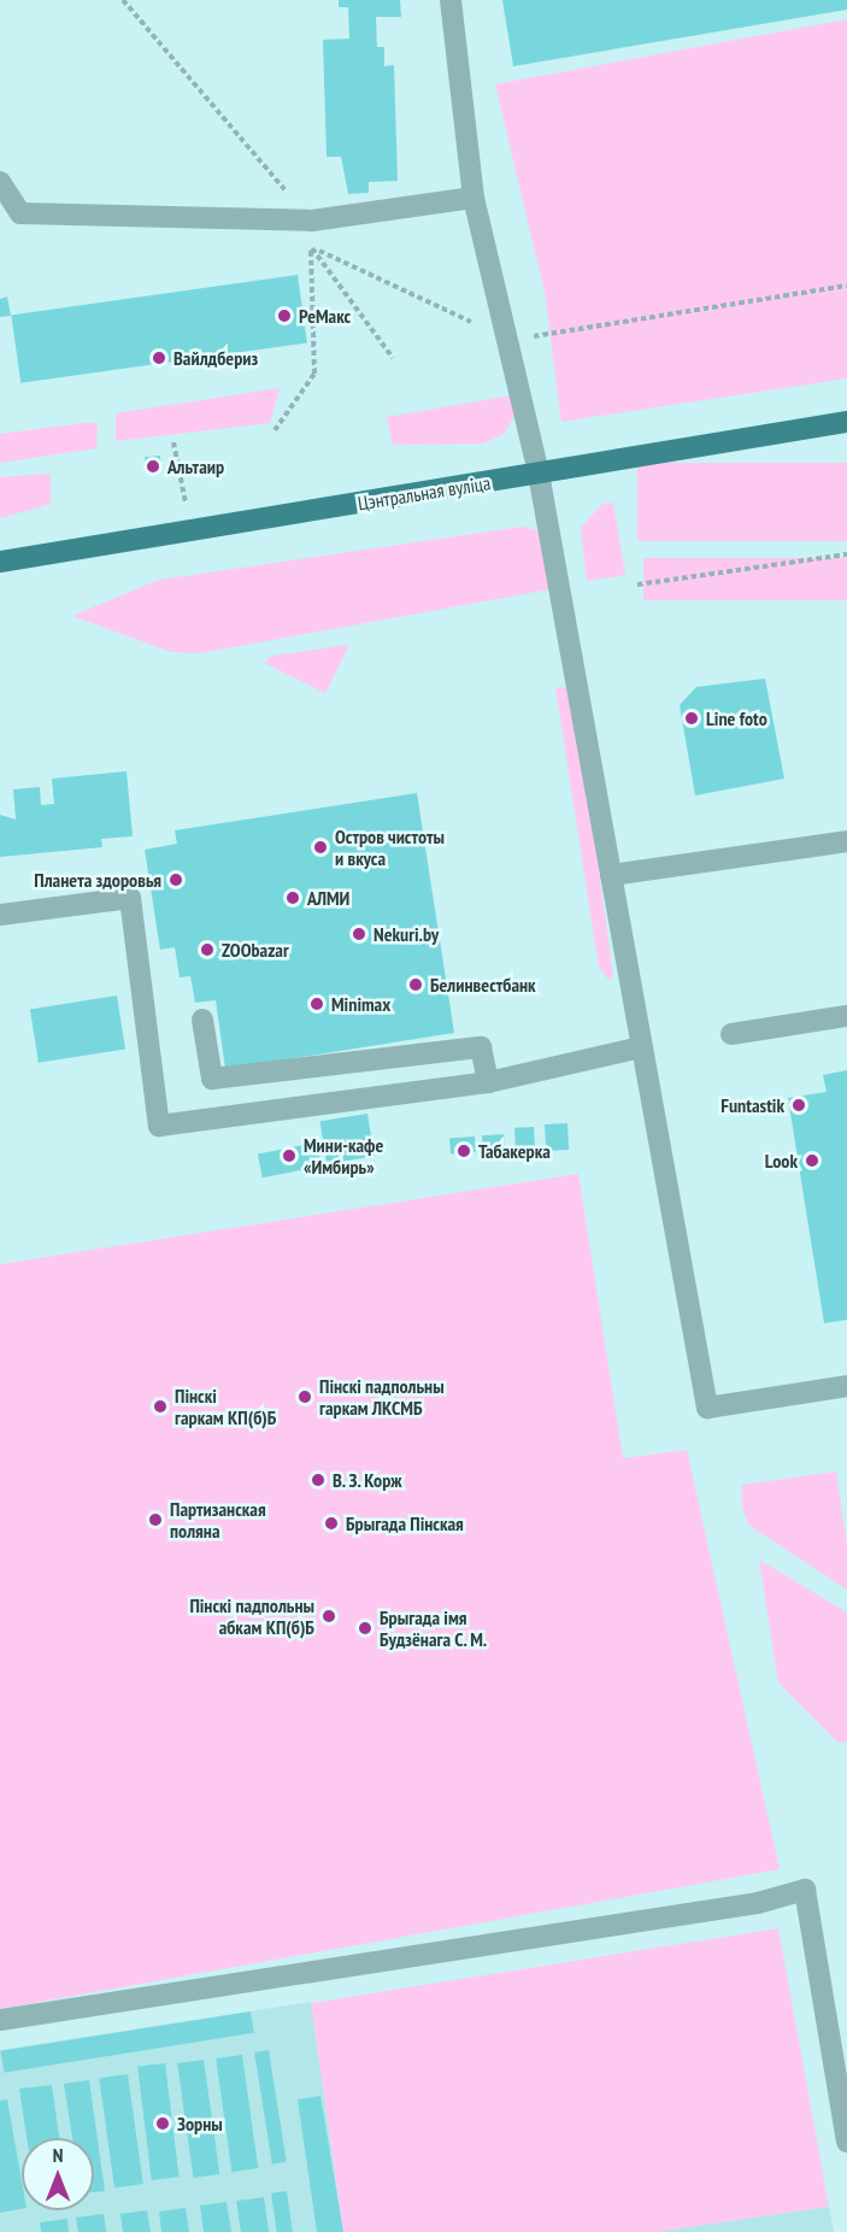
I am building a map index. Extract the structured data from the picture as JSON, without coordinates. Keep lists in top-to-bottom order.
{
  "streets": {
    "main road": ["Цэнтральная вуліца"]
  },
  "places": [
    "РеМакс",
    "Вайлдбериз",
    "Альтаир",
    "Line foto",
    "Остров чистоты и вкуса",
    "Планета здоровья",
    "АЛМИ",
    "Nekuri.by",
    "ZOObazar",
    "Белинвестбанк",
    "Minimax",
    "Funtastik",
    "Табакерка",
    "Мини-кафе «Имбирь»",
    "Look",
    "Пінскі падпольны гаркам ЛКСМБ",
    "Пінскі гаркам КП(б)Б",
    "В. З. Корж",
    "Партизанская поляна",
    "Брыгада Пінская",
    "Пінскі падпольны абкам КП(б)Б",
    "Брыгада імя Будзёнага С. М.",
    "Зорны"
  ],
  "north": "top"
}
